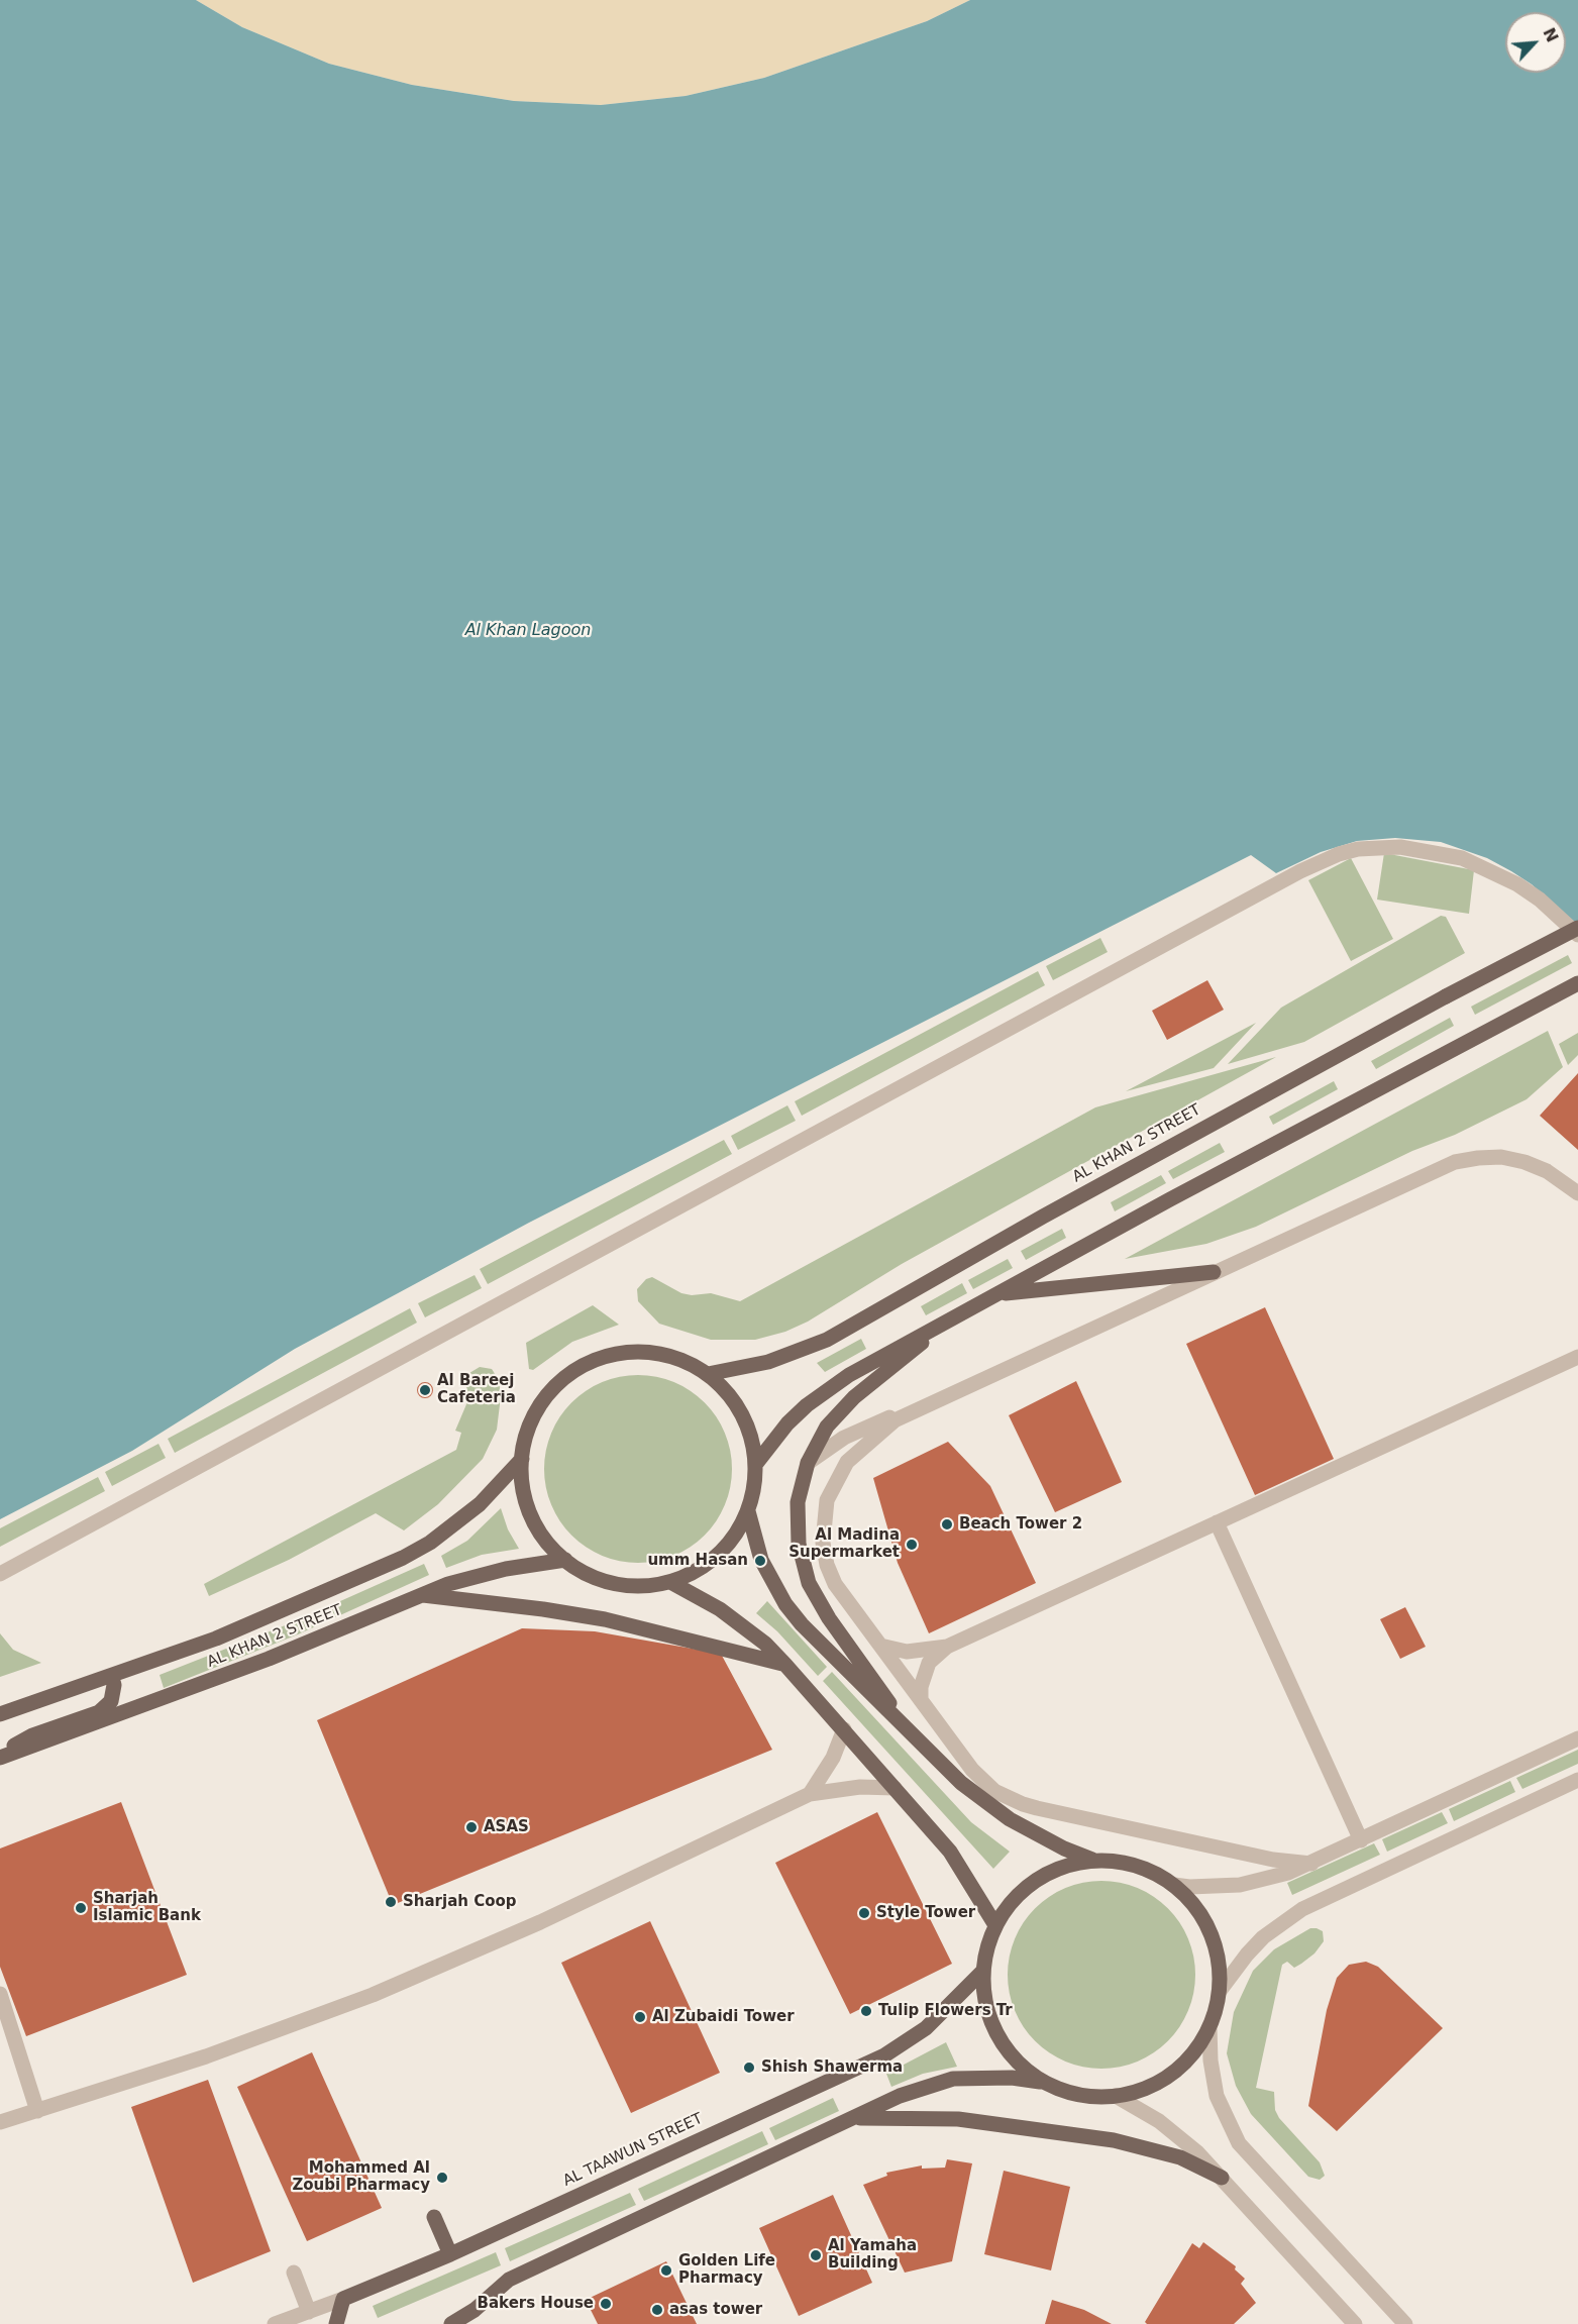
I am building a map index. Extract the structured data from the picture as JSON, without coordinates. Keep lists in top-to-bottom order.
{
  "streets": {
    "main road": ["AL KHAN 2 STREET", "AL TAAWUN STREET"]
  },
  "water": ["Al Khan Lagoon"],
  "places": [
    "Al Bareej Cafeteria",
    "Beach Tower 2",
    "Al Madina Supermarket",
    "umm Hasan",
    "ASAS",
    "Sharjah Coop",
    "Sharjah Islamic Bank",
    "Style Tower",
    "Tulip Flowers Tr",
    "Al Zubaidi Tower",
    "Shish Shawerma",
    "Mohammed Al Zoubi Pharmacy",
    "Al Yamaha Building",
    "Golden Life Pharmacy",
    "Bakers House",
    "asas tower"
  ],
  "north": "top right"
}
